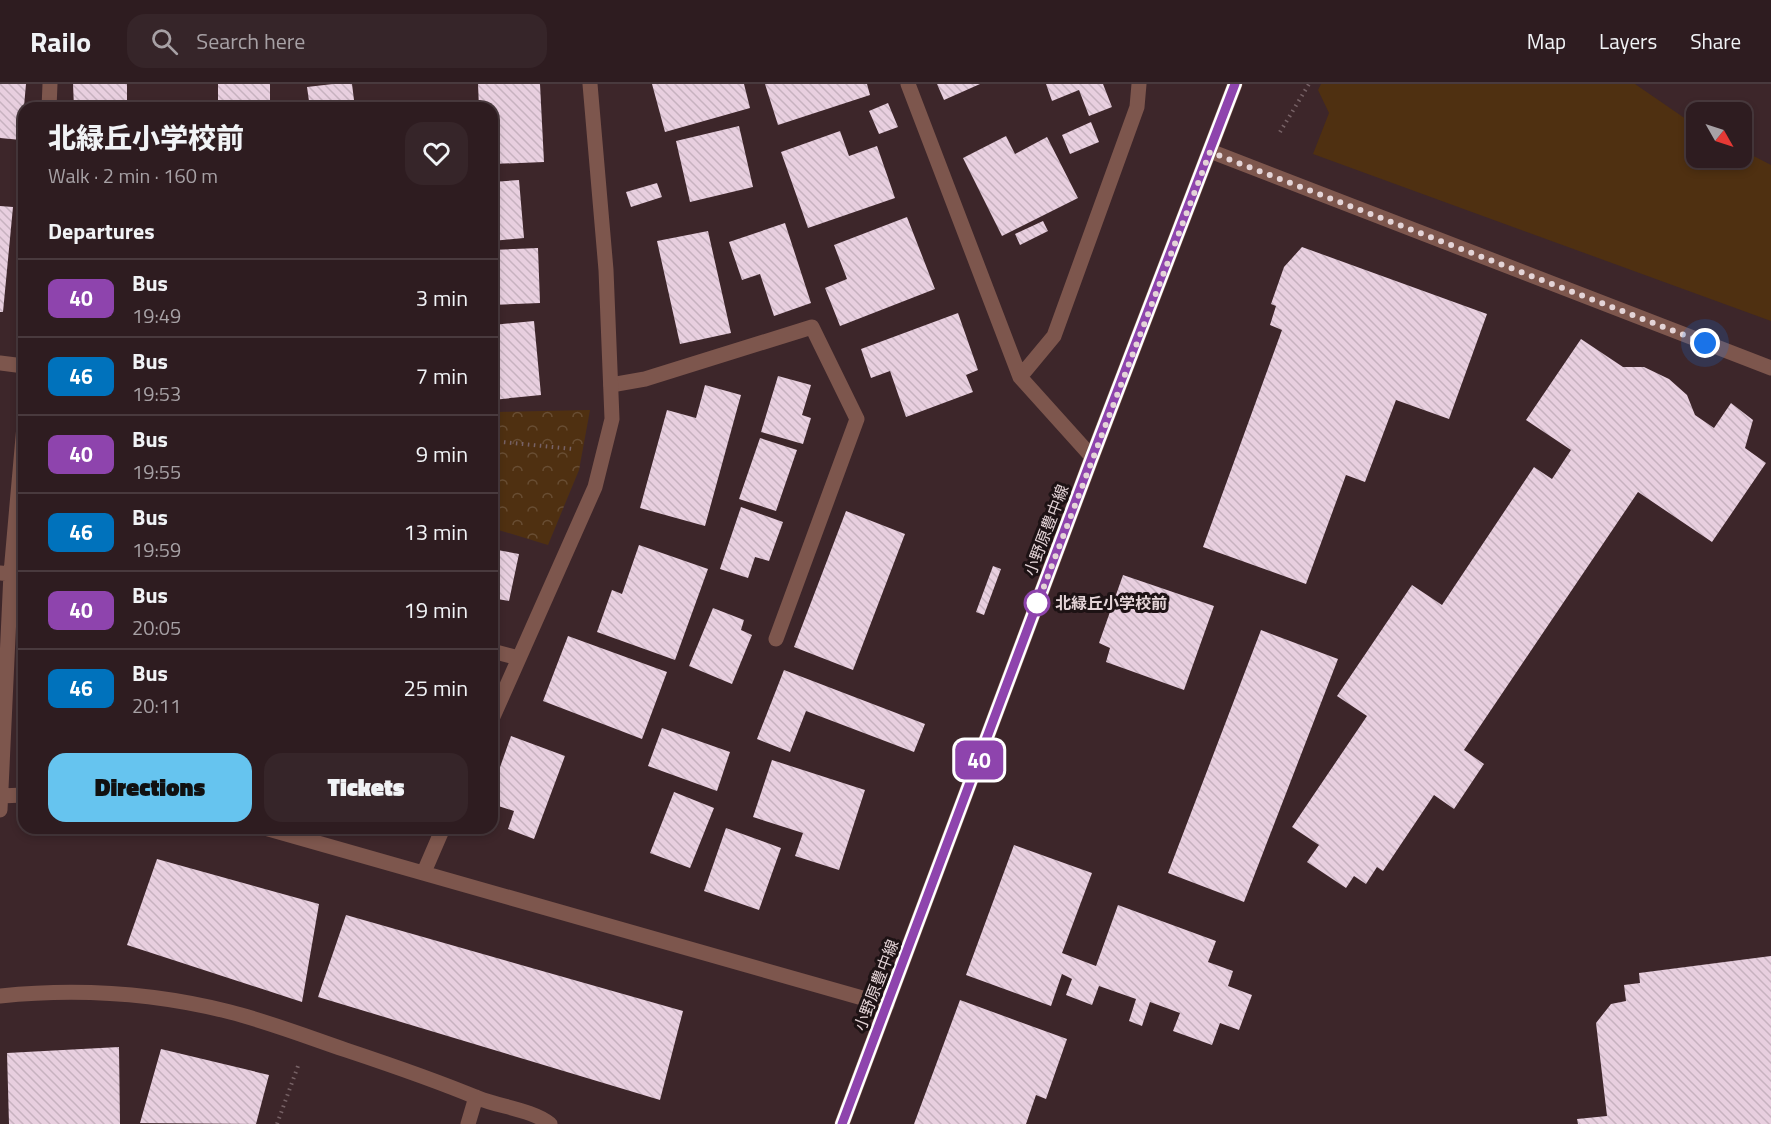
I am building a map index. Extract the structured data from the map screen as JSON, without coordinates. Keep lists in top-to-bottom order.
{
  "streets": {
    "street": ["小野原豊中線"]
  },
  "places": ["北緑丘小学校前"],
  "lines": ["bus line 40"],
  "north": "bottom right",
  "page": {
    "header": "Railo",
    "search": "Search here",
    "nav": ["Map", "Layers", "Share"],
    "on_map": "40",
    "heading": [
      ["北緑丘小学校前", "Walk · 2 min · 160 m"],
      "Departures"
    ],
    "list": [
      {
        "mark": "40",
        "name": "Bus",
        "note": "19:49",
        "value": "3 min"
      },
      {
        "mark": "46",
        "name": "Bus",
        "note": "19:53",
        "value": "7 min"
      },
      {
        "mark": "40",
        "name": "Bus",
        "note": "19:55",
        "value": "9 min"
      },
      {
        "mark": "46",
        "name": "Bus",
        "note": "19:59",
        "value": "13 min"
      },
      {
        "mark": "40",
        "name": "Bus",
        "note": "20:05",
        "value": "19 min"
      },
      {
        "mark": "46",
        "name": "Bus",
        "note": "20:11",
        "value": "25 min"
      }
    ],
    "buttons": ["Directions", "Tickets"]
  }
}
